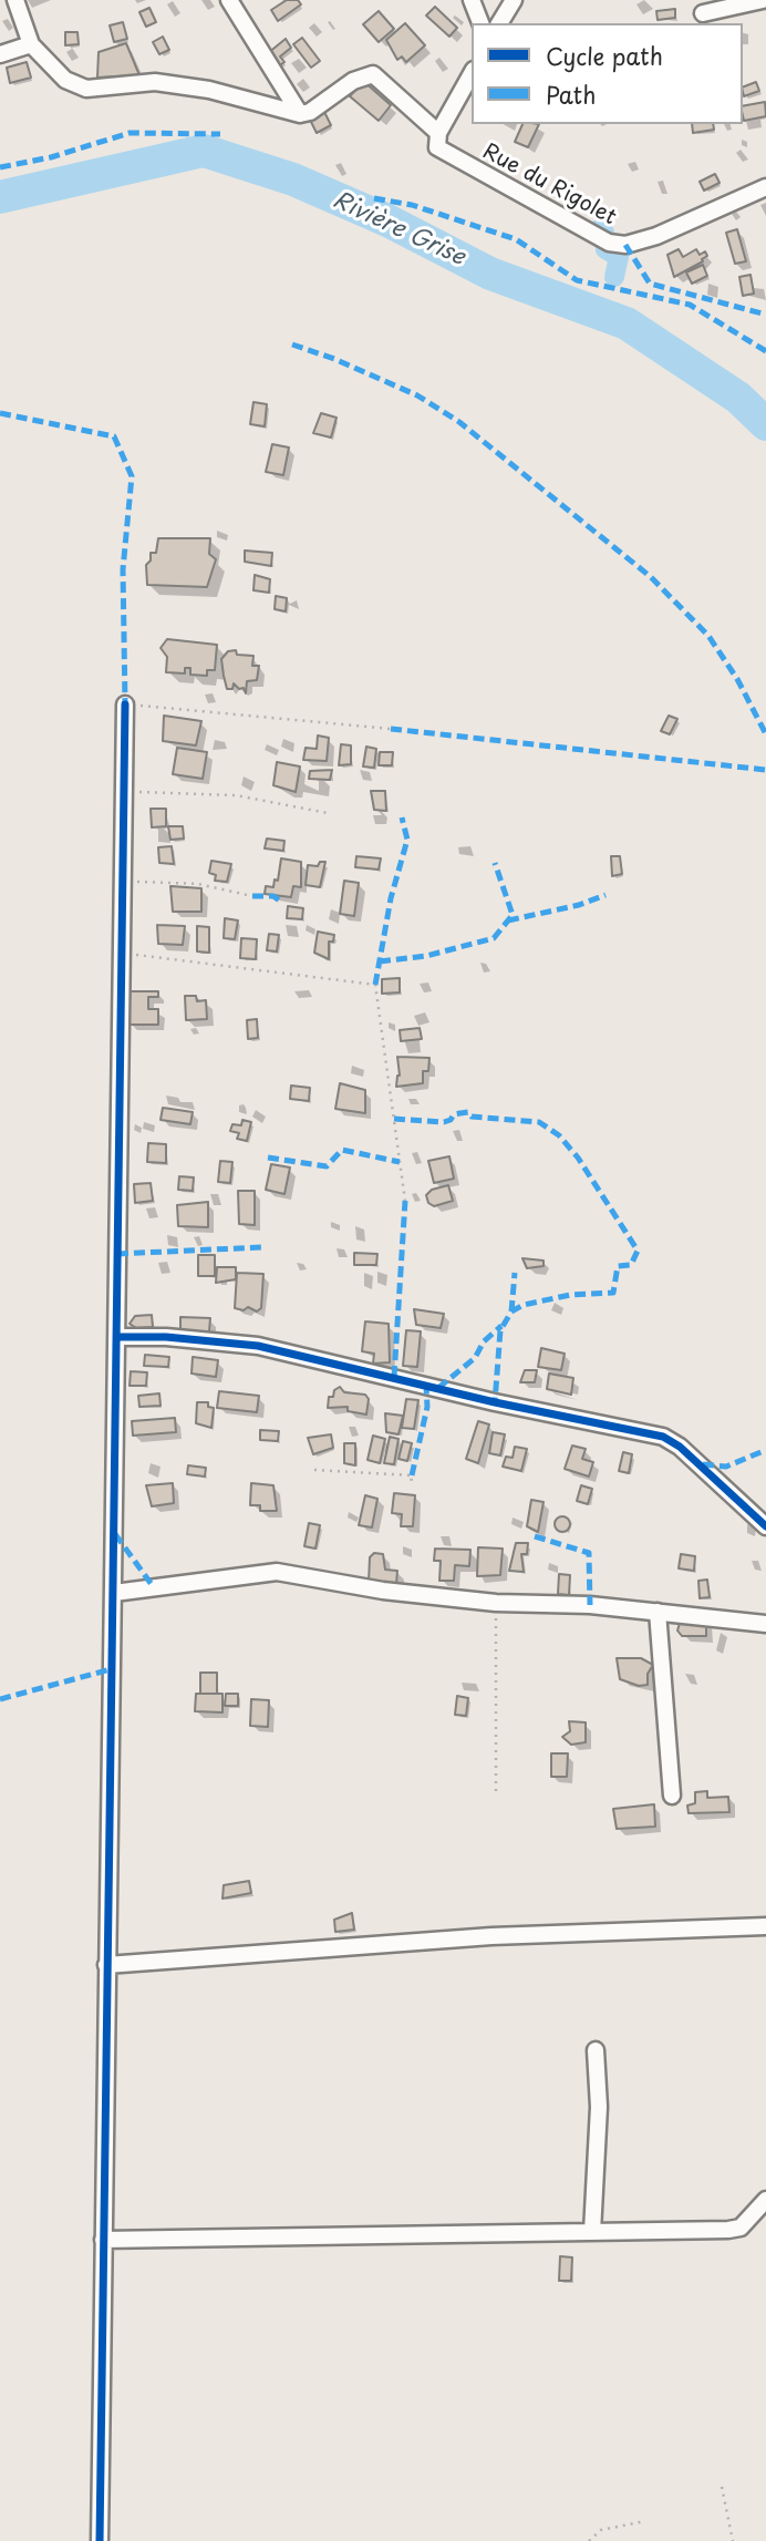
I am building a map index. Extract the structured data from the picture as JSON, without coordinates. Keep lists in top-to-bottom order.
{
  "streets": {
    "street": ["Rue du Rigolet"]
  },
  "water": ["Rivière Grise"],
  "legend": ["Cycle path", "Path"]
}
